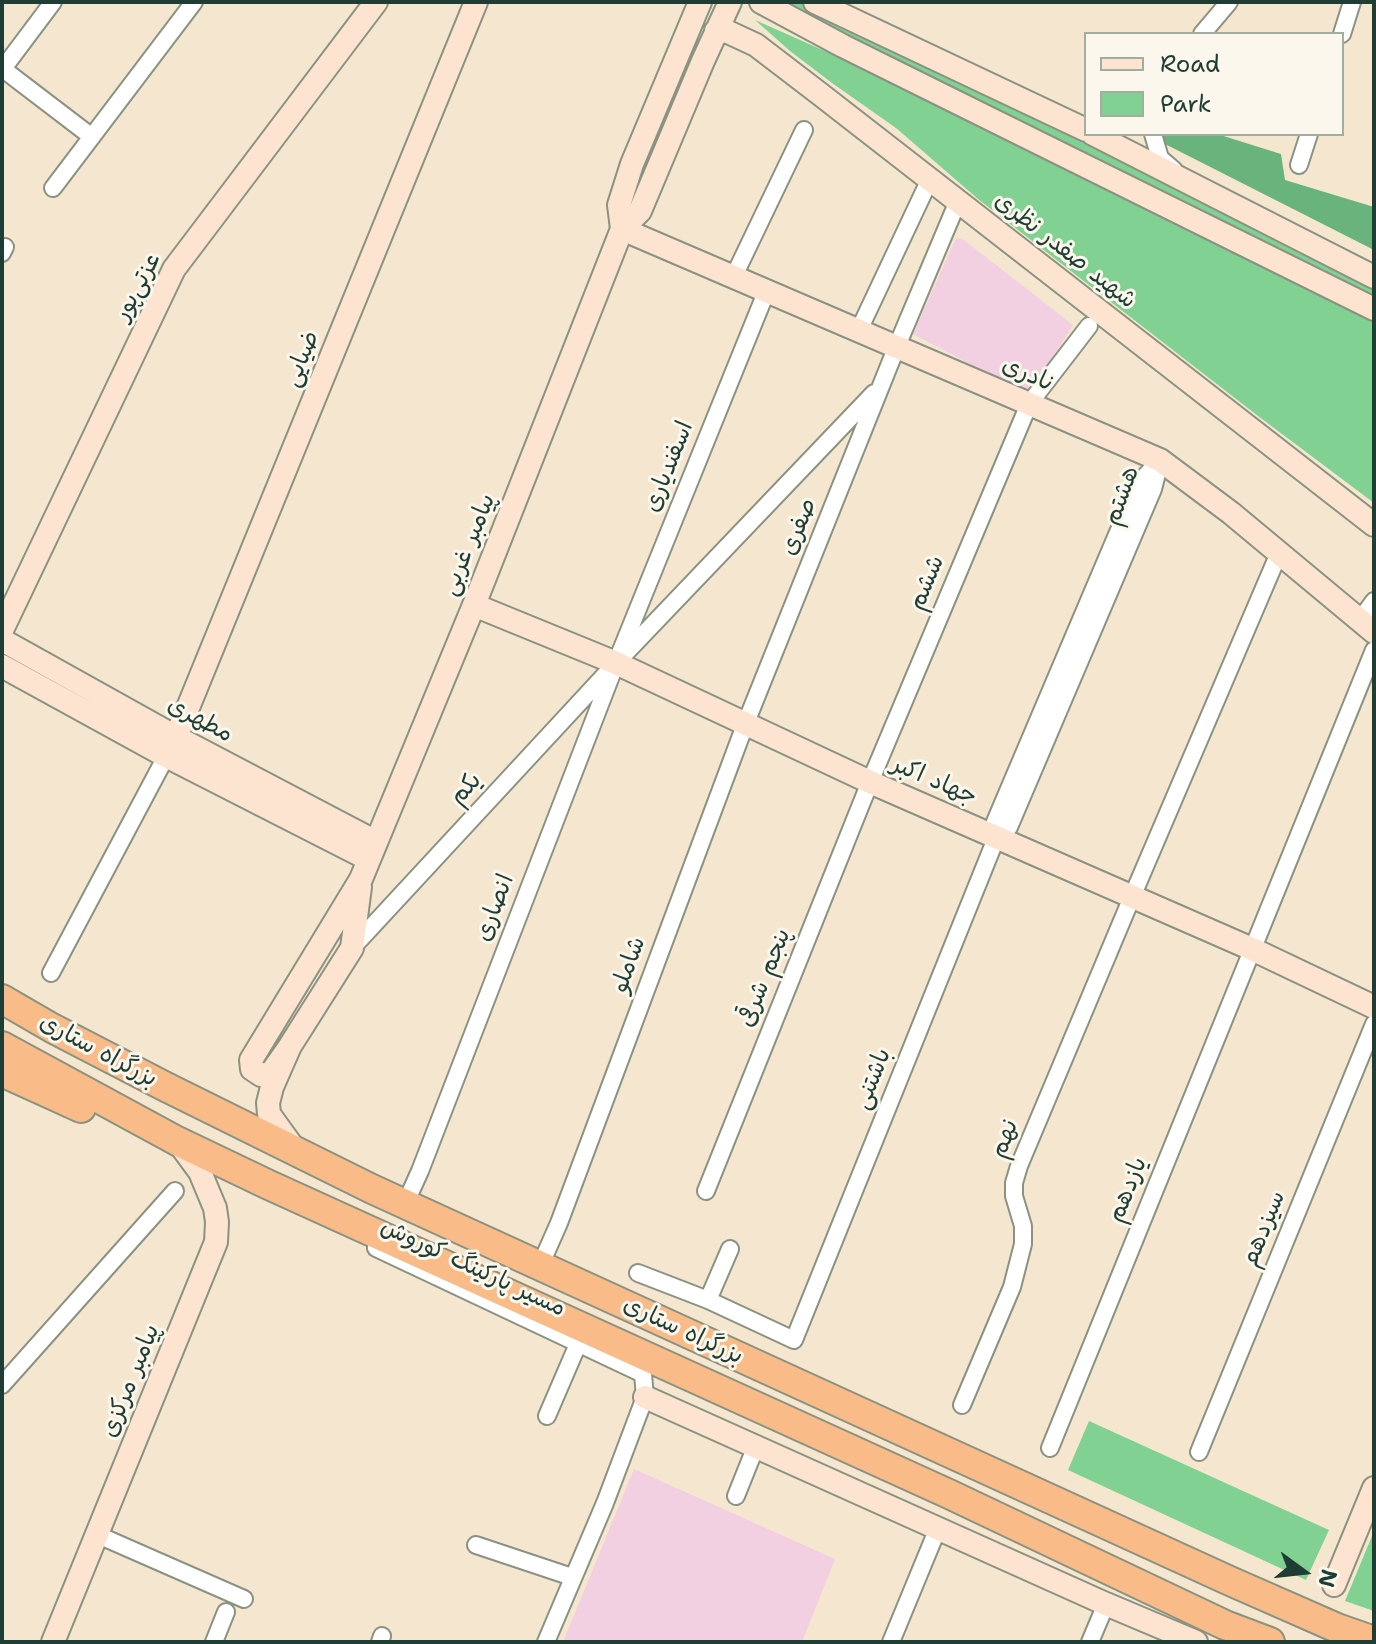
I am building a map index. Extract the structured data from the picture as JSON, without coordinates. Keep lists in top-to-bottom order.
{
  "streets": {
    "highway": ["بزرگراه ستاری"],
    "street": [
      "شهید صفدر نظری",
      "عزتی‌پور",
      "ضیایی",
      "نادری",
      "اسفندیاری",
      "هشتم",
      "صفری",
      "پیامبر غربی",
      "ششم",
      "مطهری",
      "جهاد اکبر",
      "یکم",
      "انصاری",
      "شاملو",
      "پنجم شرقی",
      "باشتنی",
      "نهم",
      "یازدهم",
      "سیزدهم",
      "مسیر پارکینگ کوروش",
      "پیامبر مرکزی"
    ]
  },
  "crossings": [
    ["شهید صفدر نظری", "صفری"],
    ["شهید صفدر نظری", "پیامبر غربی"],
    ["ضیایی", "مطهری"],
    ["نادری", "اسفندیاری"],
    ["نادری", "هشتم"],
    ["نادری", "صفری"],
    ["نادری", "پیامبر غربی"],
    ["نادری", "ششم"],
    ["نادری", "نهم"],
    ["اسفندیاری", "جهاد اکبر"],
    ["اسفندیاری", "یکم"],
    ["اسفندیاری", "انصاری"],
    ["هشتم", "جهاد اکبر"],
    ["هشتم", "باشتنی"],
    ["صفری", "جهاد اکبر"],
    ["صفری", "یکم"],
    ["صفری", "شاملو"],
    ["پیامبر غربی", "مطهری"],
    ["پیامبر غربی", "جهاد اکبر"],
    ["پیامبر غربی", "یکم"],
    ["پیامبر غربی", "بزرگراه ستاری"],
    ["ششم", "جهاد اکبر"],
    ["ششم", "پنجم شرقی"],
    ["جهاد اکبر", "یکم"],
    ["جهاد اکبر", "انصاری"],
    ["جهاد اکبر", "شاملو"],
    ["جهاد اکبر", "پنجم شرقی"],
    ["جهاد اکبر", "باشتنی"],
    ["جهاد اکبر", "نهم"],
    ["جهاد اکبر", "یازدهم"],
    ["یکم", "انصاری"],
    ["انصاری", "بزرگراه ستاری"],
    ["شاملو", "بزرگراه ستاری"],
    ["بزرگراه ستاری", "مسیر پارکینگ کوروش"],
    ["بزرگراه ستاری", "پیامبر مرکزی"]
  ],
  "legend": ["Road", "Park"],
  "north": "right"
}
